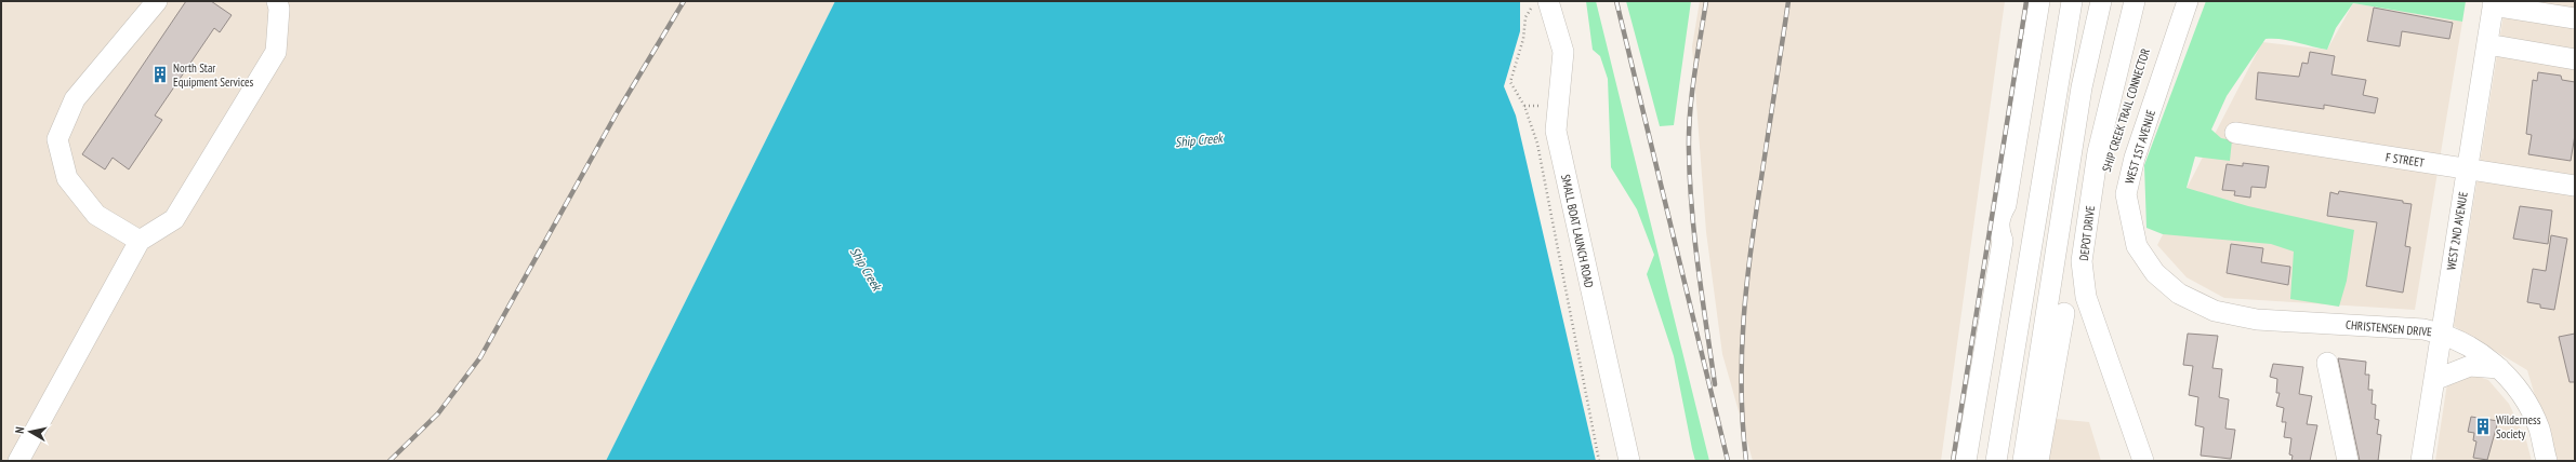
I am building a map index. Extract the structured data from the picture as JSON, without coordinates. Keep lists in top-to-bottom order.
{
  "streets": {
    "street": [
      "WEST 1ST AVENUE",
      "F STREET",
      "SMALL BOAT LAUNCH ROAD",
      "WEST 2ND AVENUE",
      "DEPOT DRIVE",
      "CHRISTENSEN DRIVE"
    ]
  },
  "crossings": [
    ["WEST 1ST AVENUE", "CHRISTENSEN DRIVE"],
    ["F STREET", "WEST 2ND AVENUE"],
    ["WEST 2ND AVENUE", "CHRISTENSEN DRIVE"]
  ],
  "water": ["Ship Creek"],
  "places": {
    "building": ["North Star Equipment Services", "Wilderness Society"]
  },
  "north": "left"
}
